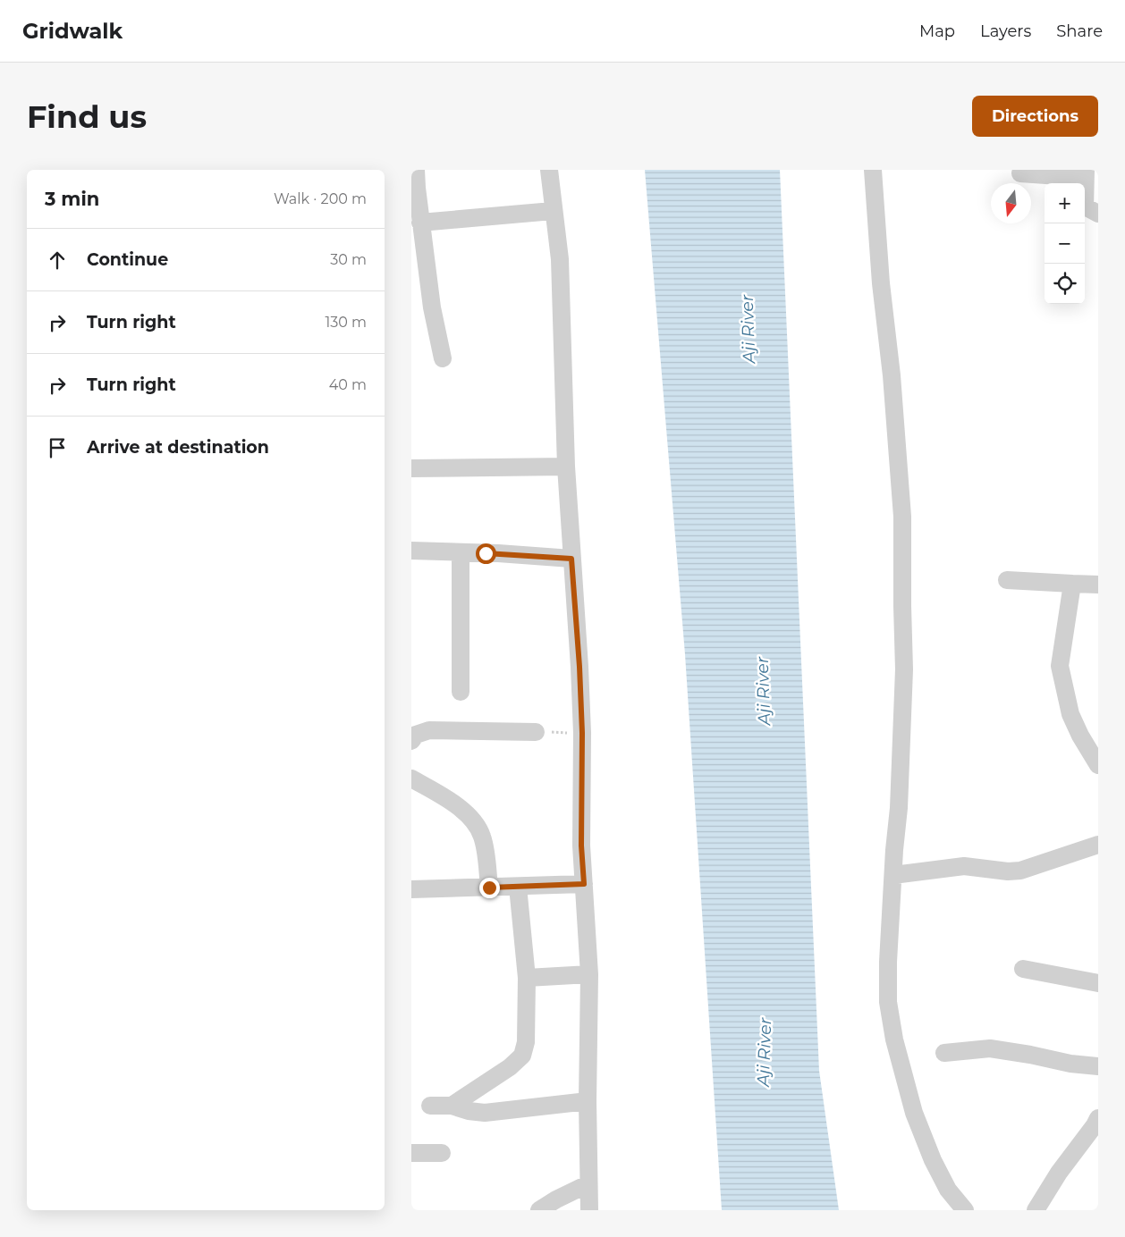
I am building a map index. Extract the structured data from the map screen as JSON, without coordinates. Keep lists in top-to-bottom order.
{
  "water": ["Aji River"],
  "north": "bottom",
  "page": {
    "header": "Gridwalk",
    "nav": ["Map", "Layers", "Share"],
    "buttons": "Directions",
    "title": "Find us",
    "heading": ["3 min", "Walk · 200 m"],
    "map_buttons": ["+", "−"],
    "list": [
      ["Continue", "30 m"],
      ["Turn right", "130 m"],
      ["Turn right", "40 m"],
      "Arrive at destination"
    ]
  }
}
